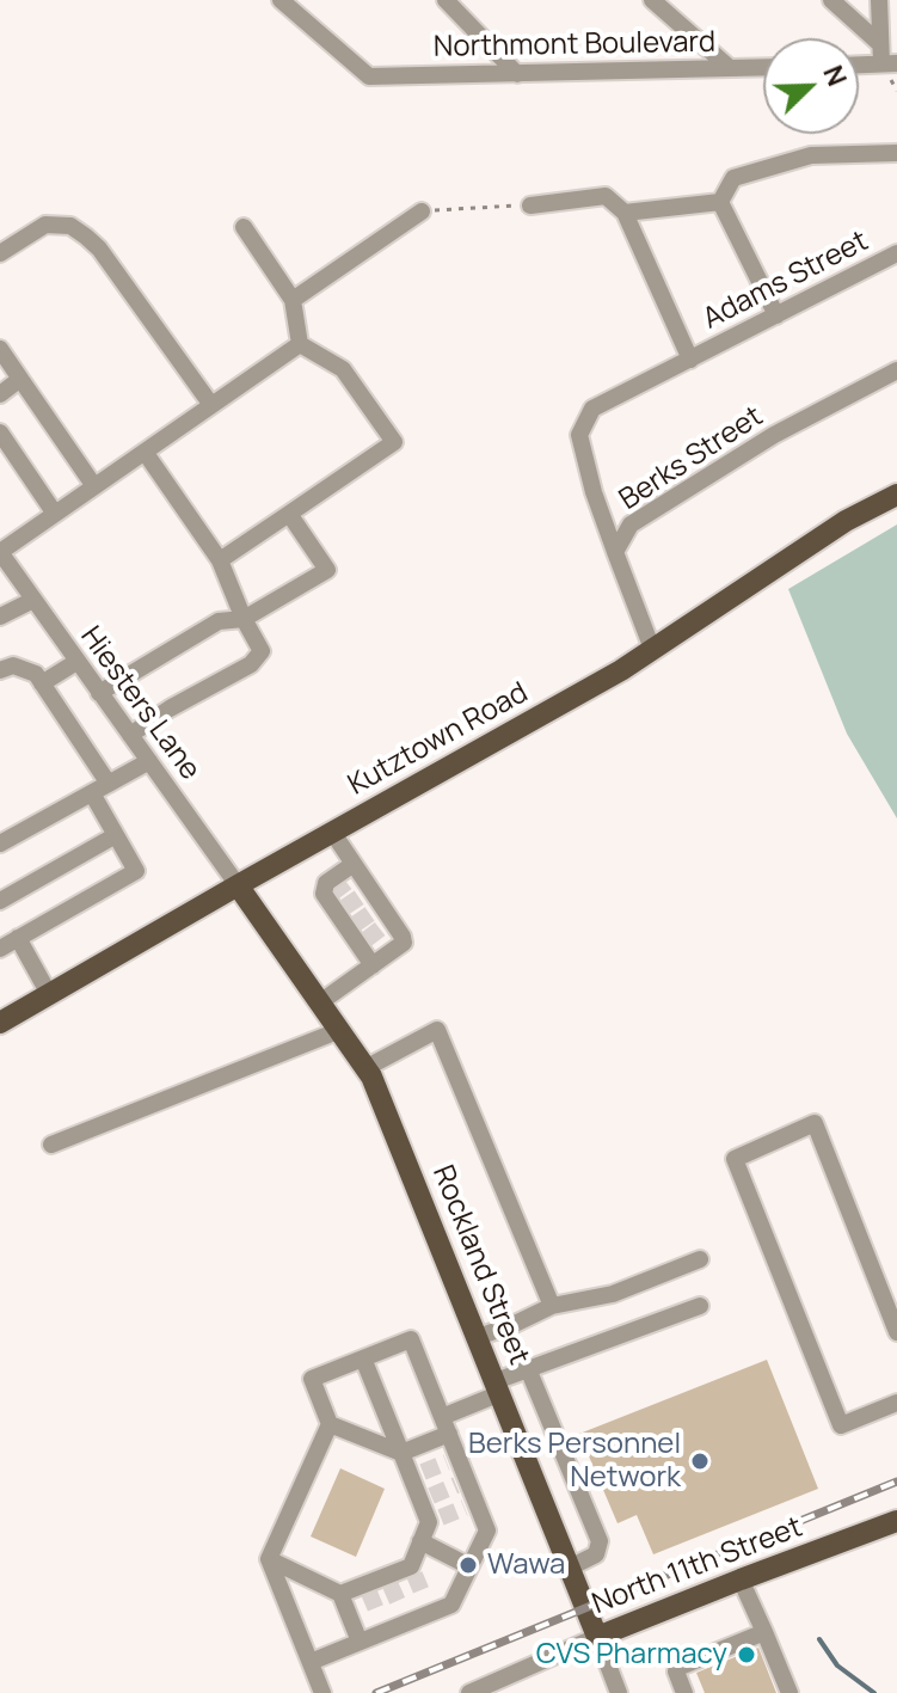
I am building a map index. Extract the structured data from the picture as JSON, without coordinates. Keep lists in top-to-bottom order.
{
  "streets": {
    "main road": ["Kutztown Road", "Rockland Street", "North 11th Street"],
    "street": [
      "Northmont Boulevard",
      "Adams Street",
      "Berks Street",
      "Hiesters Lane"
    ]
  },
  "crossings": [
    ["Adams Street", "Berks Street"],
    ["Berks Street", "Kutztown Road"],
    ["Hiesters Lane", "Kutztown Road"],
    ["Hiesters Lane", "Rockland Street"],
    ["Kutztown Road", "Rockland Street"],
    ["Rockland Street", "North 11th Street"]
  ],
  "places": ["Berks Personnel Network", "Wawa", "CVS Pharmacy"],
  "north": "top right"
}
